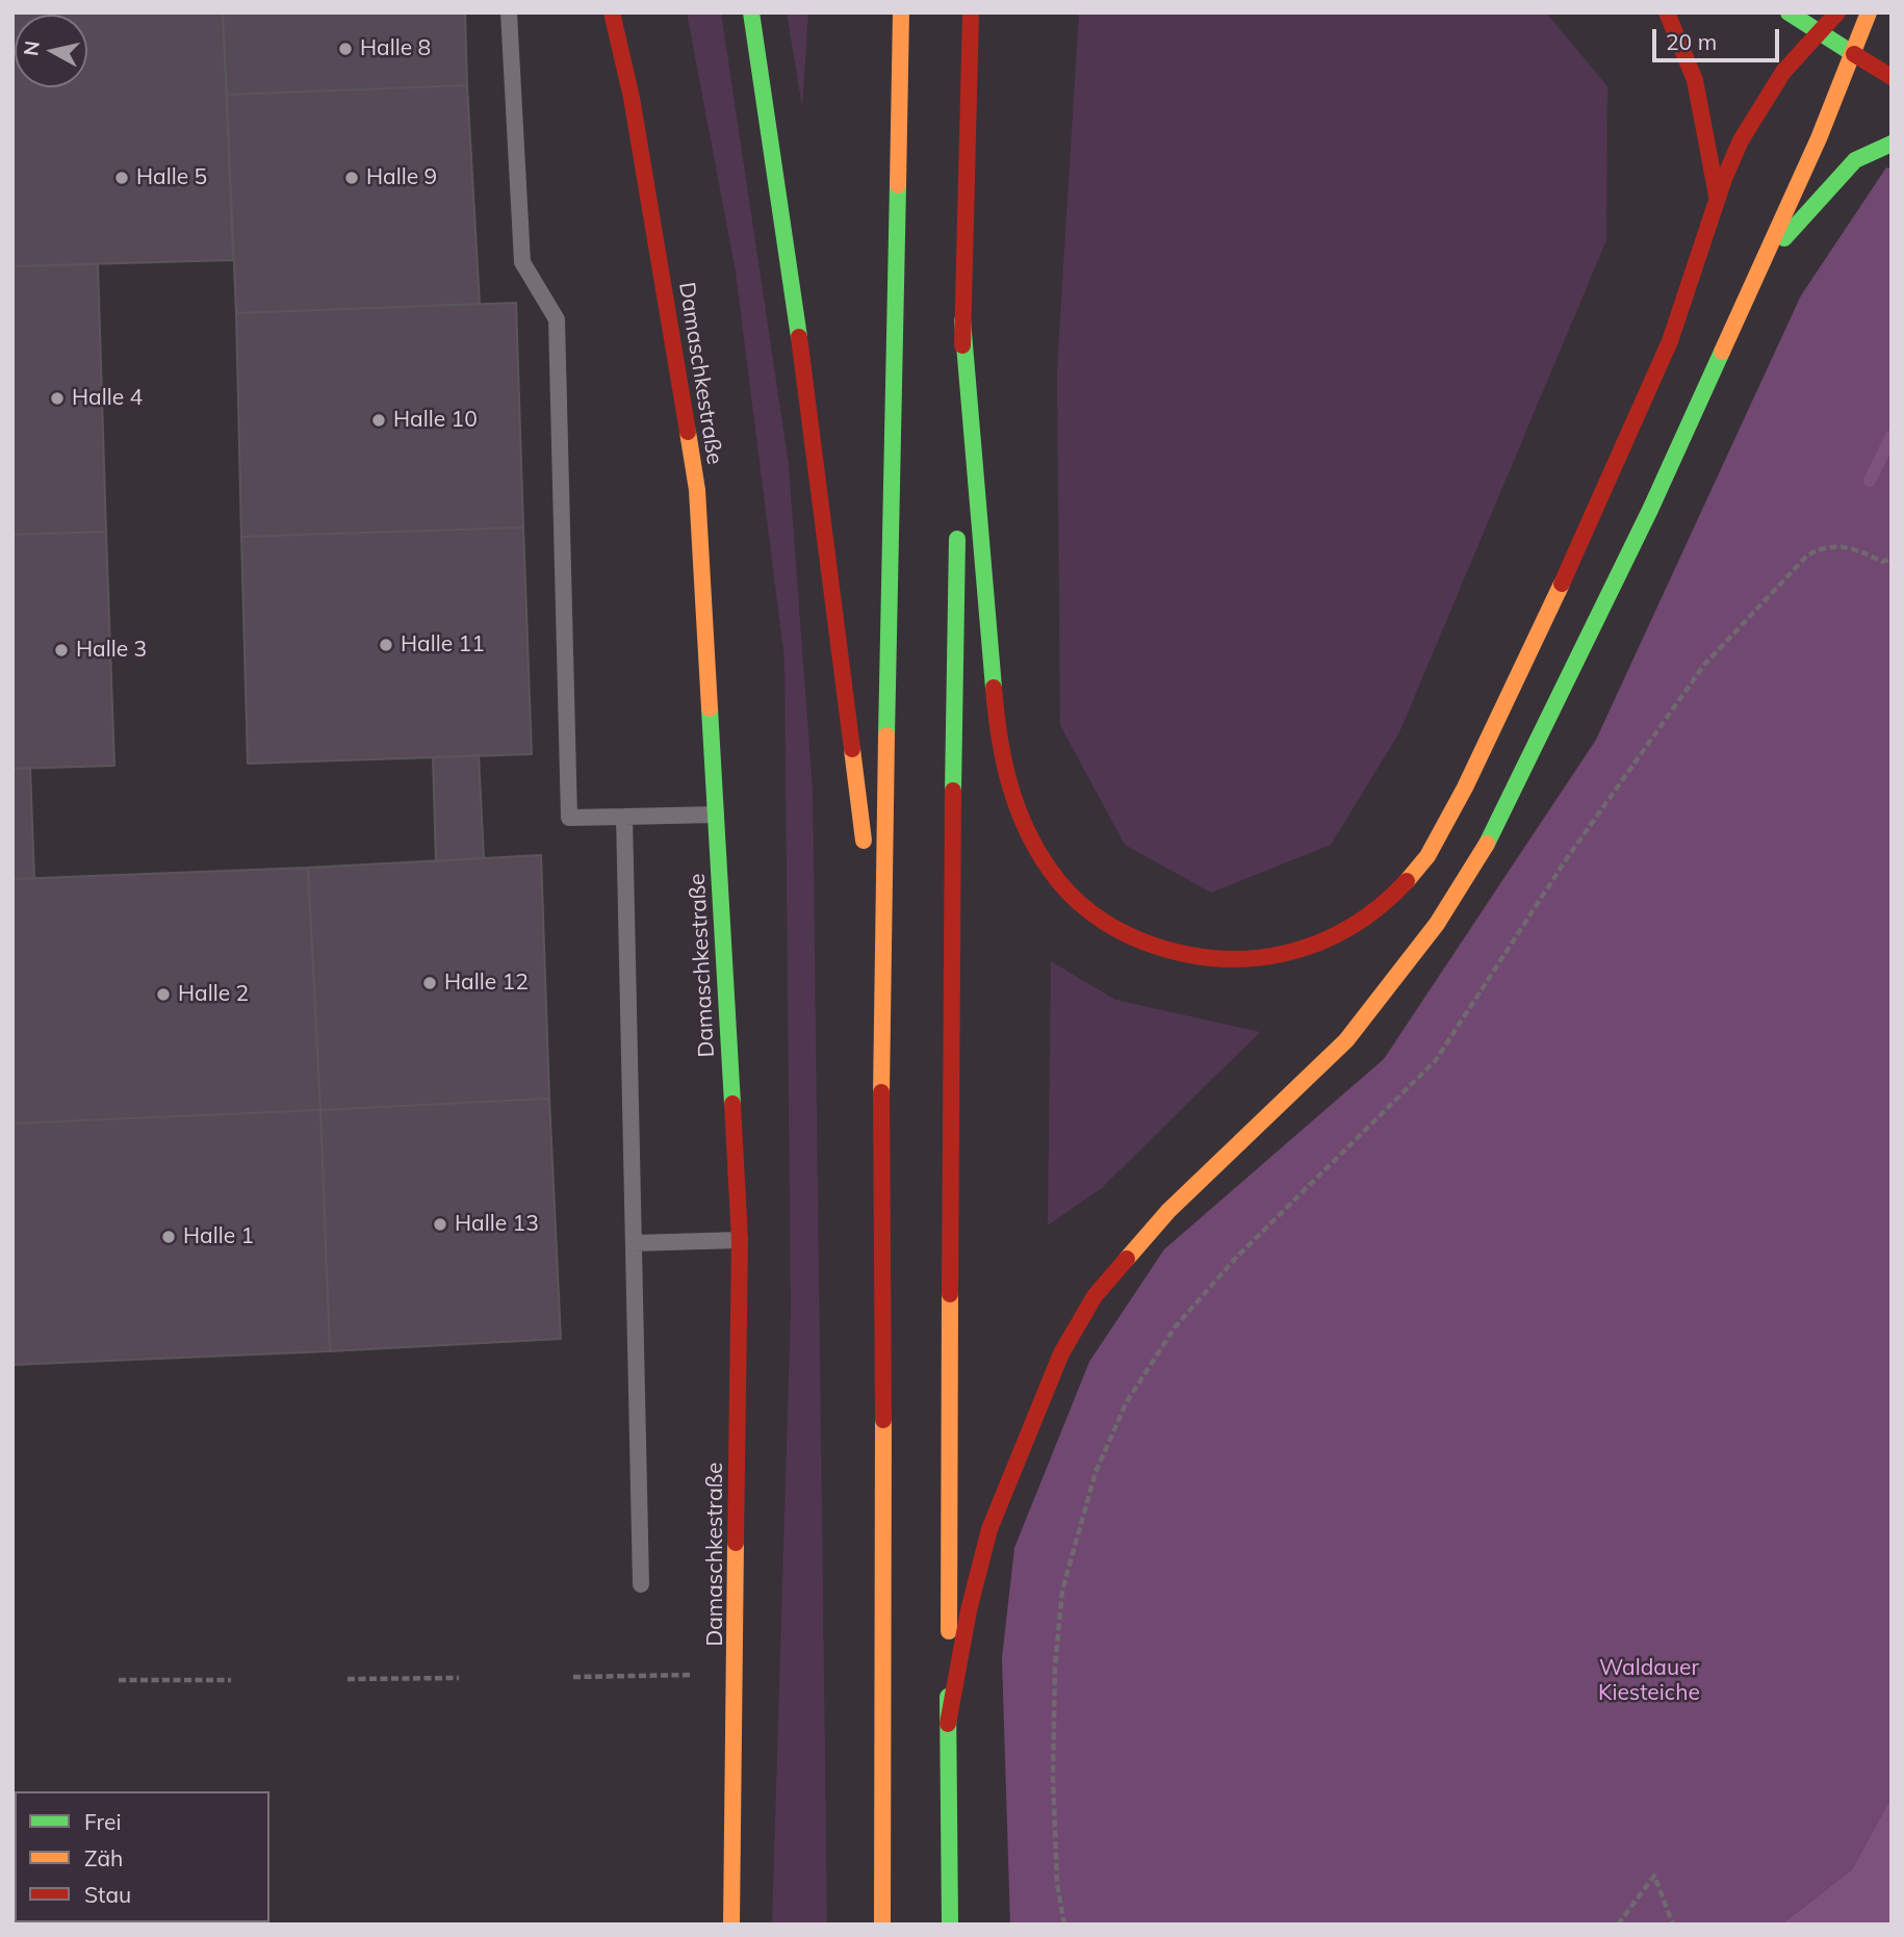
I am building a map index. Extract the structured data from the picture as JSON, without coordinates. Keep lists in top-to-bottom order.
{
  "streets": {
    "main road": ["Damaschkestraße"]
  },
  "parks": ["Waldauer Kiesteiche"],
  "places": [
    "Halle 8",
    "Halle 5",
    "Halle 9",
    "Halle 4",
    "Halle 10",
    "Halle 11",
    "Halle 3",
    "Halle 12",
    "Halle 2",
    "Halle 13",
    "Halle 1"
  ],
  "legend": ["Frei", "Zäh", "Stau"],
  "scale_bar": "20 m",
  "north": "left"
}
